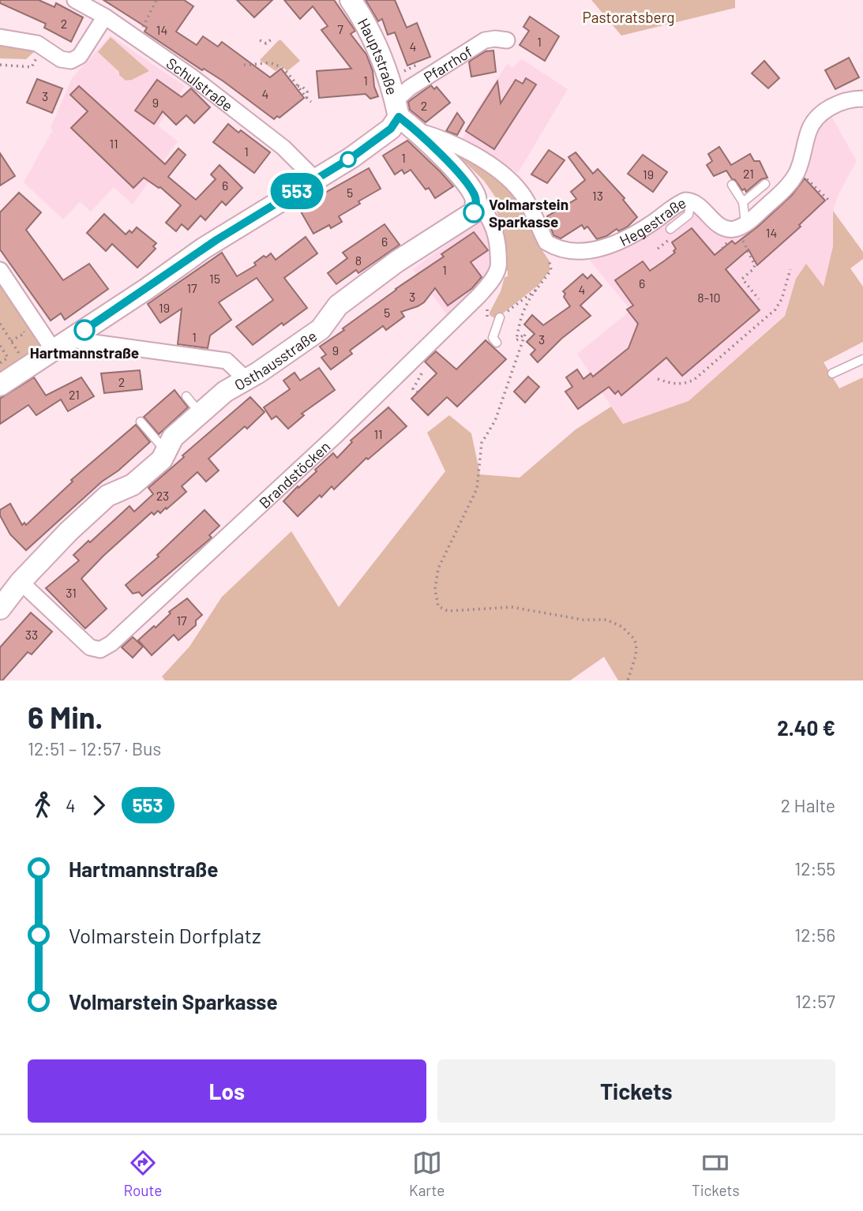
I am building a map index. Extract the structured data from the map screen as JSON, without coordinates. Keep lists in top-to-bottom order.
{
  "streets": {
    "street": [
      "Hauptstraße",
      "Pfarrhof",
      "Schulstraße",
      "Hegestraße",
      "Osthausstraße",
      "Brandstöcken"
    ]
  },
  "crossings": [
    ["Hauptstraße", "Pfarrhof"],
    ["Osthausstraße", "Brandstöcken"]
  ],
  "parks": ["Pastoratsberg"],
  "places": ["Volmarstein Sparkasse", "Hartmannstraße"],
  "lines": ["bus line 553"],
  "house_numbers": [
    "2",
    "7",
    "14",
    "1",
    "4",
    "1",
    "4",
    "3",
    "9",
    "2",
    "11",
    "1",
    "1",
    "21",
    "19",
    "6",
    "5",
    "13",
    "14",
    "6",
    "8",
    "1",
    "15",
    "6",
    "17",
    "4",
    "3",
    "8-10",
    "19",
    "5",
    "1",
    "3",
    "9",
    "2",
    "21",
    "11",
    "23",
    "31",
    "17",
    "33"
  ],
  "page": {
    "on_map": "553",
    "heading": ["6 Min.", "12:51 – 12:57 · Bus", "2.40 €"],
    "legs": ["4", "553", "2 Halte"],
    "list": [
      {
        "name": "Hartmannstraße",
        "value": "12:55"
      },
      {
        "name": "Volmarstein Dorfplatz",
        "value": "12:56"
      },
      {
        "name": "Volmarstein Sparkasse",
        "value": "12:57"
      }
    ],
    "buttons": ["Los", "Tickets"],
    "tabs": ["Route", "Karte", "Tickets"]
  }
}
